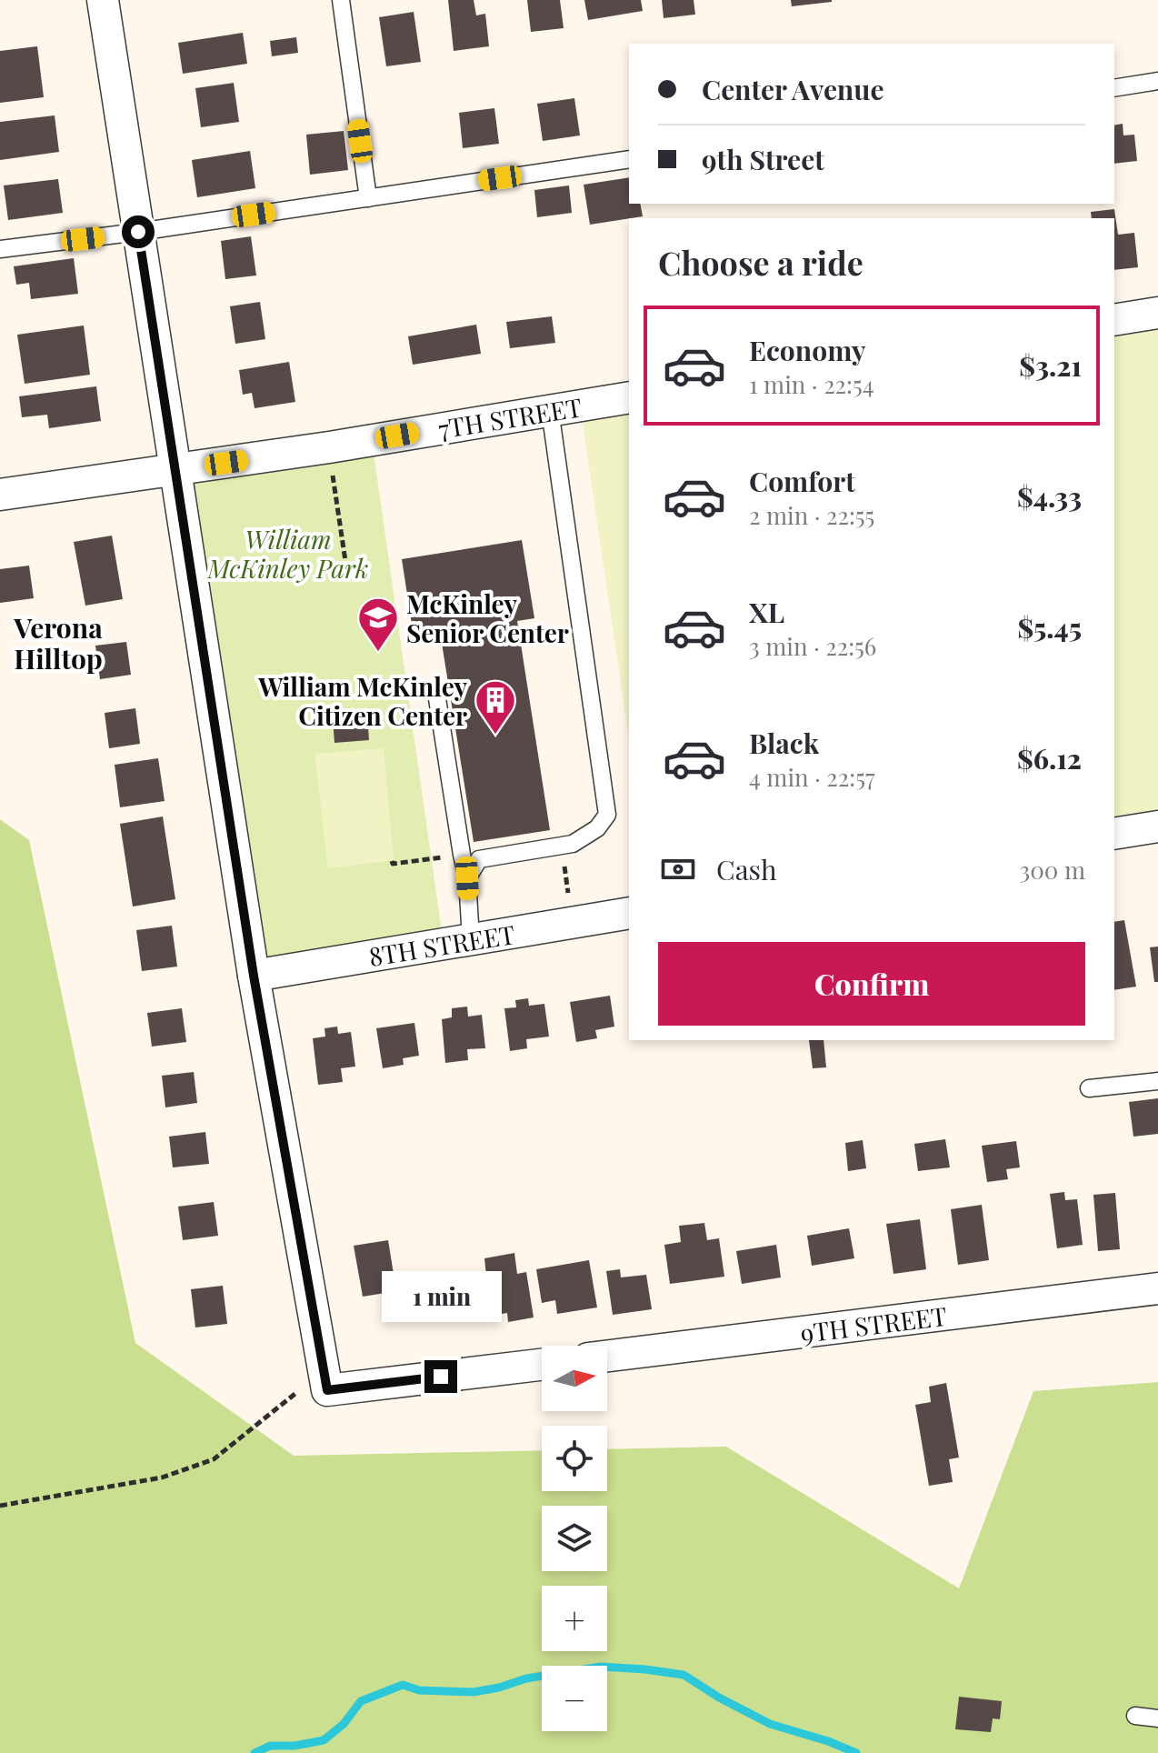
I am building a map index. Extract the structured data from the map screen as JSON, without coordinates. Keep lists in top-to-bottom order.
{
  "streets": {
    "street": ["7TH STREET", "8TH STREET", "9TH STREET"]
  },
  "districts": ["Verona Hilltop"],
  "parks": ["William McKinley Park"],
  "places": {
    "school or university": ["McKinley Senior Center"],
    "building": ["William McKinley Citizen Center"]
  },
  "north": "right",
  "page": {
    "banner": ["Center Avenue", "9th Street"],
    "heading": "Choose a ride",
    "list": [
      {
        "name": "Economy",
        "note": "1 min · 22:54",
        "value": "$3.21"
      },
      {
        "name": "Comfort",
        "note": "2 min · 22:55",
        "value": "$4.33"
      },
      {
        "name": "XL",
        "note": "3 min · 22:56",
        "value": "$5.45"
      },
      {
        "name": "Black",
        "note": "4 min · 22:57",
        "value": "$6.12"
      }
    ],
    "pay": ["Cash", "300 m"],
    "buttons": "Confirm",
    "bubble": "1 min",
    "map_buttons": ["+", "−"]
  }
}
